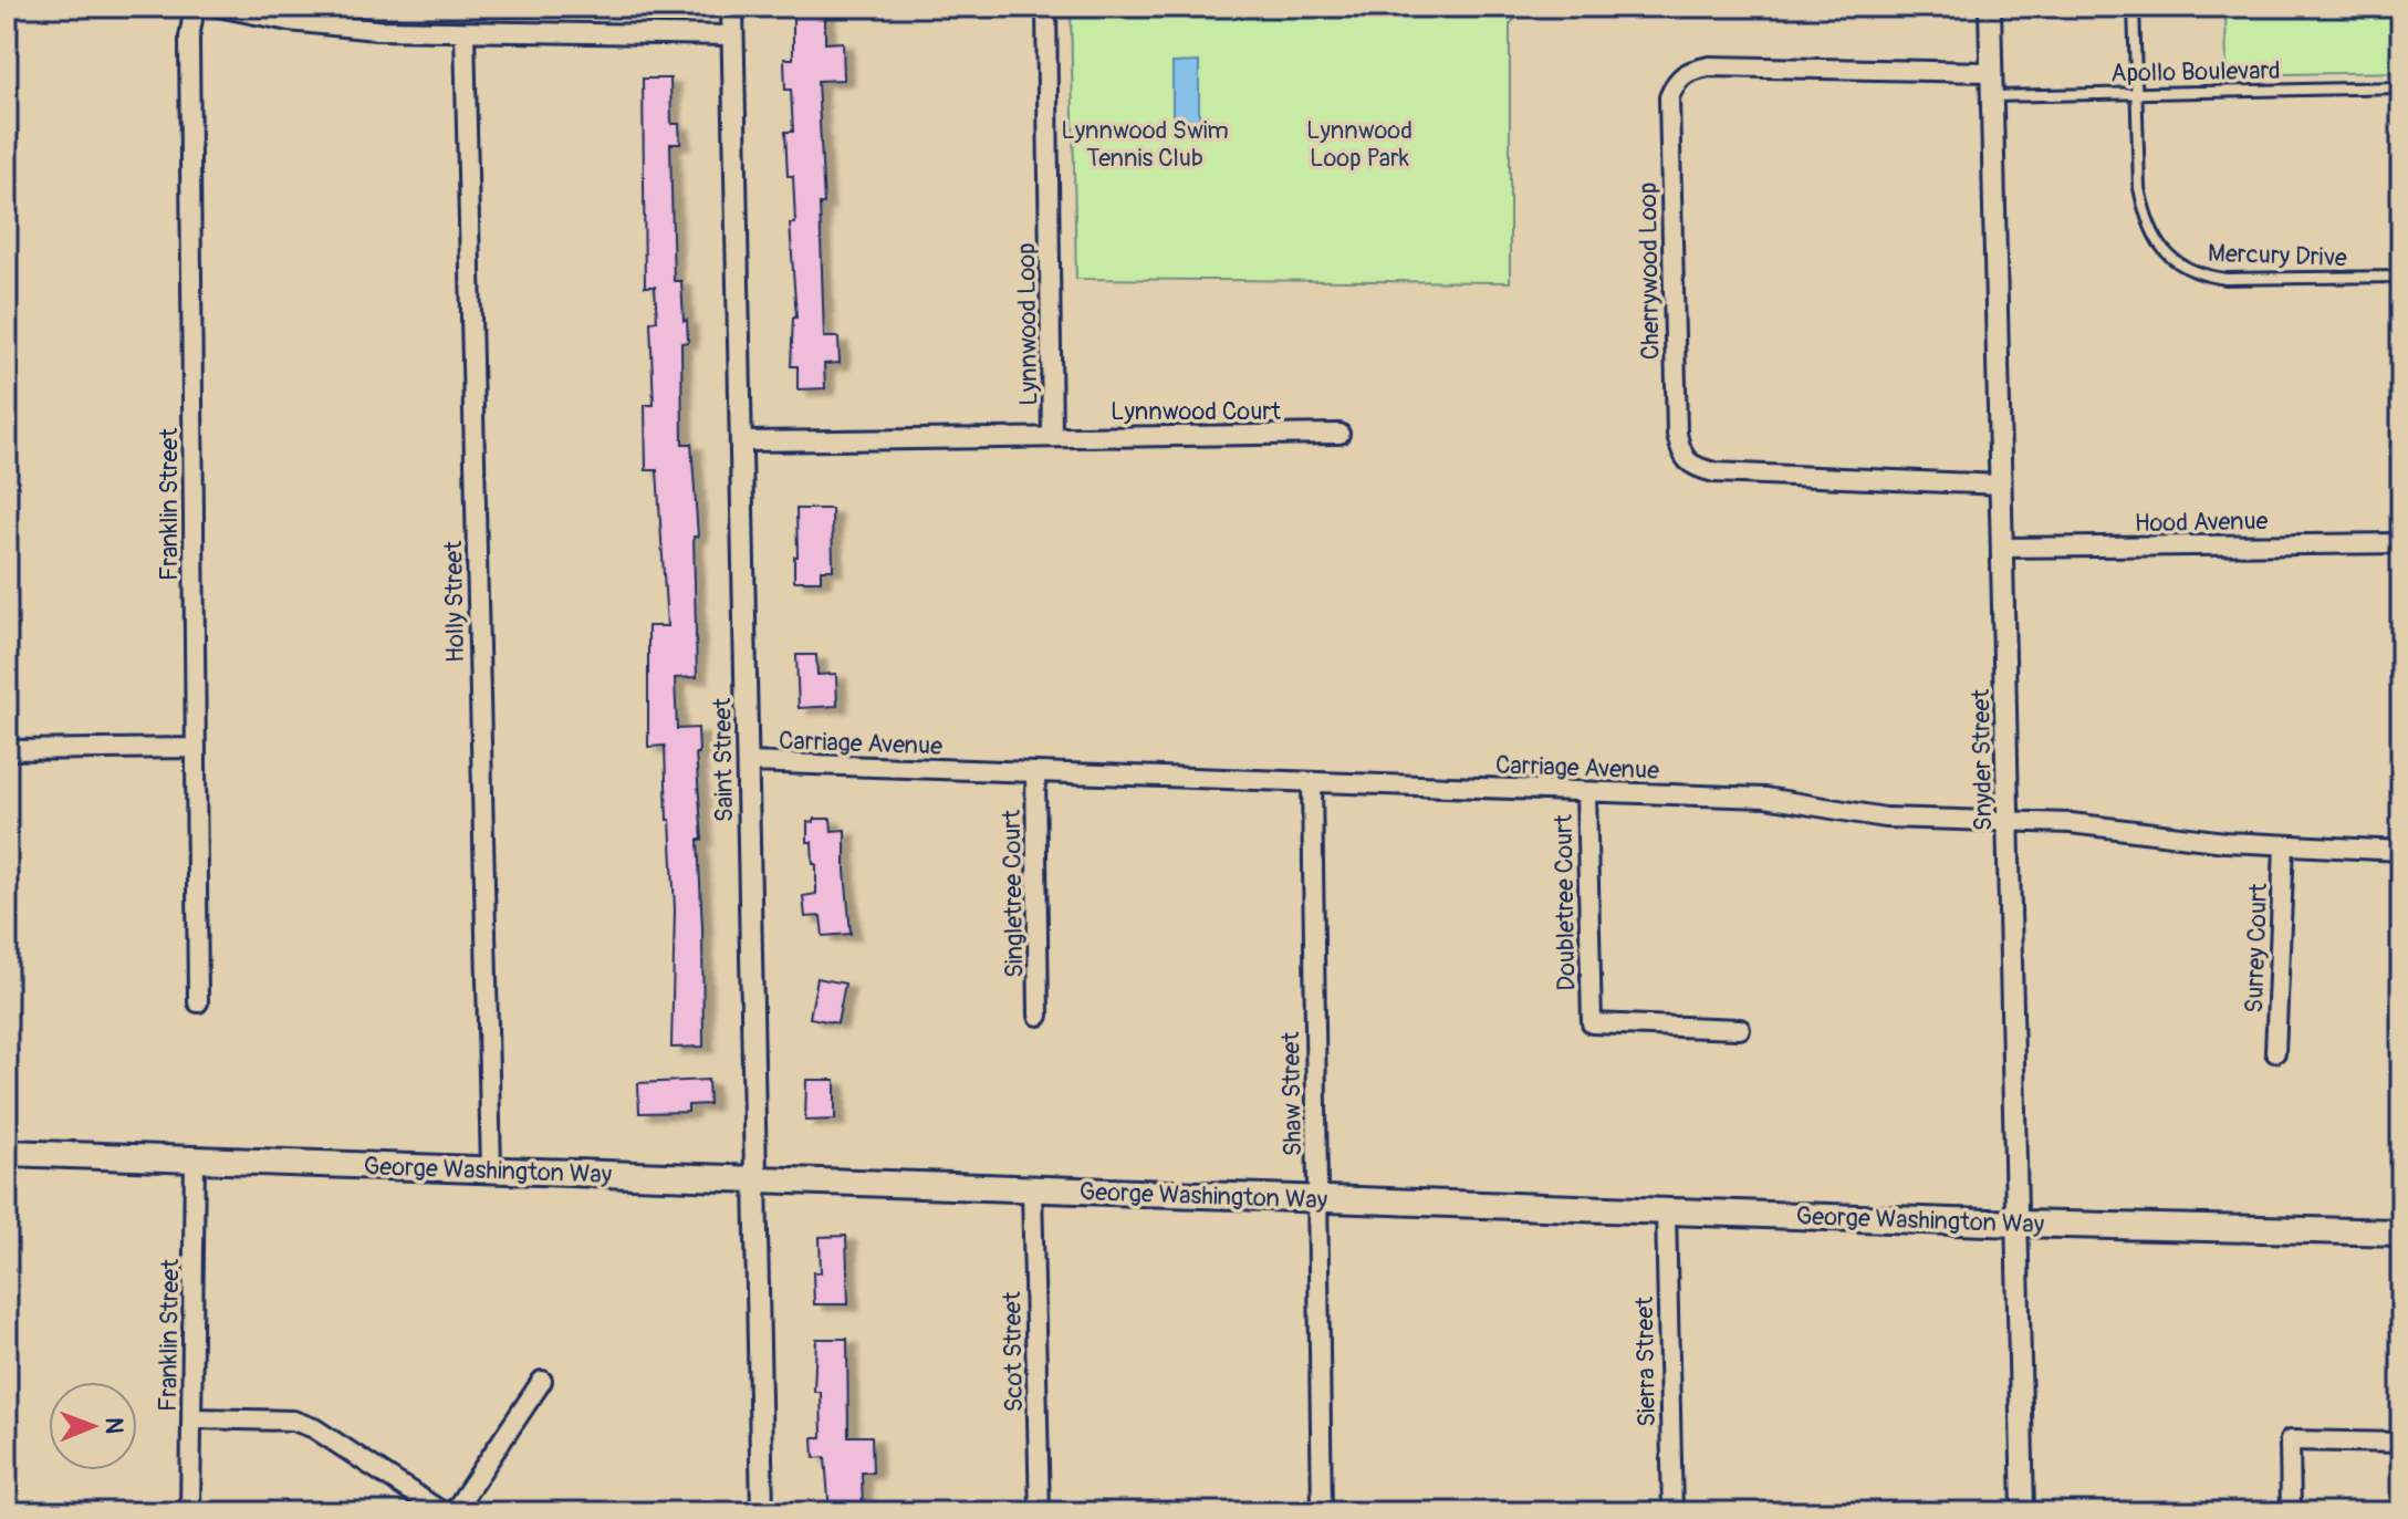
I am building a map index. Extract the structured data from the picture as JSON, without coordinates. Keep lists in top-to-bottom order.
{
  "streets": {
    "main road": ["George Washington Way"],
    "street": [
      "Cherrywood Loop",
      "Lynnwood Loop",
      "Lynnwood Court",
      "Franklin Street",
      "Hood Avenue",
      "Holly Street",
      "Carriage Avenue",
      "Saint Street",
      "Snyder Street",
      "Singletree Court",
      "Doubletree Court",
      "Surrey Court",
      "Shaw Street",
      "Scot Street",
      "Sierra Street"
    ],
    "lane": ["Apollo Boulevard", "Mercury Drive"]
  },
  "crossings": [
    ["Apollo Boulevard", "Mercury Drive"],
    ["Apollo Boulevard", "Snyder Street"],
    ["Cherrywood Loop", "Snyder Street"],
    ["Lynnwood Loop", "Lynnwood Court"],
    ["Lynnwood Loop", "Saint Street"],
    ["Franklin Street", "George Washington Way"],
    ["Hood Avenue", "Snyder Street"],
    ["Holly Street", "George Washington Way"],
    ["Carriage Avenue", "Saint Street"],
    ["Carriage Avenue", "Snyder Street"],
    ["Carriage Avenue", "Singletree Court"],
    ["Carriage Avenue", "Doubletree Court"],
    ["Carriage Avenue", "Surrey Court"],
    ["Carriage Avenue", "Shaw Street"],
    ["Saint Street", "George Washington Way"],
    ["Snyder Street", "George Washington Way"],
    ["Shaw Street", "George Washington Way"],
    ["George Washington Way", "Scot Street"],
    ["George Washington Way", "Sierra Street"]
  ],
  "parks": ["Lynnwood Swim Tennis Club", "Lynnwood Loop Park"],
  "north": "right"
}
